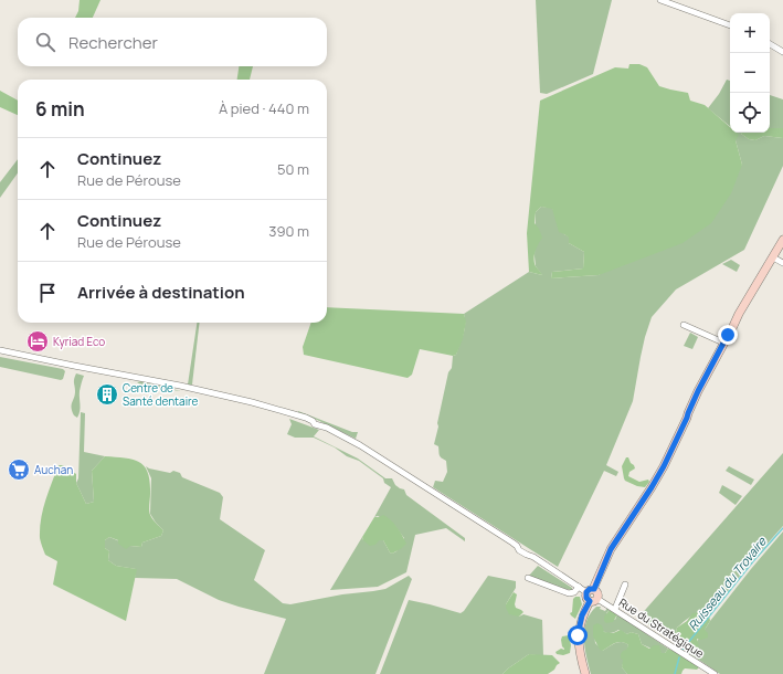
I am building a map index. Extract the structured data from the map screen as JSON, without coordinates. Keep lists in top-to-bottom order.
{
  "streets": {
    "street": ["Rue du Stratégique"]
  },
  "water": ["Ruisseau du Trovaire"],
  "places": {
    "hotel": ["Kyriad Eco"],
    "building": ["Centre de Santé dentaire"],
    "supermarket": ["Auchan"]
  },
  "page": {
    "map_buttons": ["+", "−"],
    "search": "Rechercher",
    "heading": ["6 min", "À pied · 440 m"],
    "list": [
      ["Continuez", "Rue de Pérouse", "50 m"],
      ["Continuez", "Rue de Pérouse", "390 m"],
      "Arrivée à destination"
    ]
  }
}
